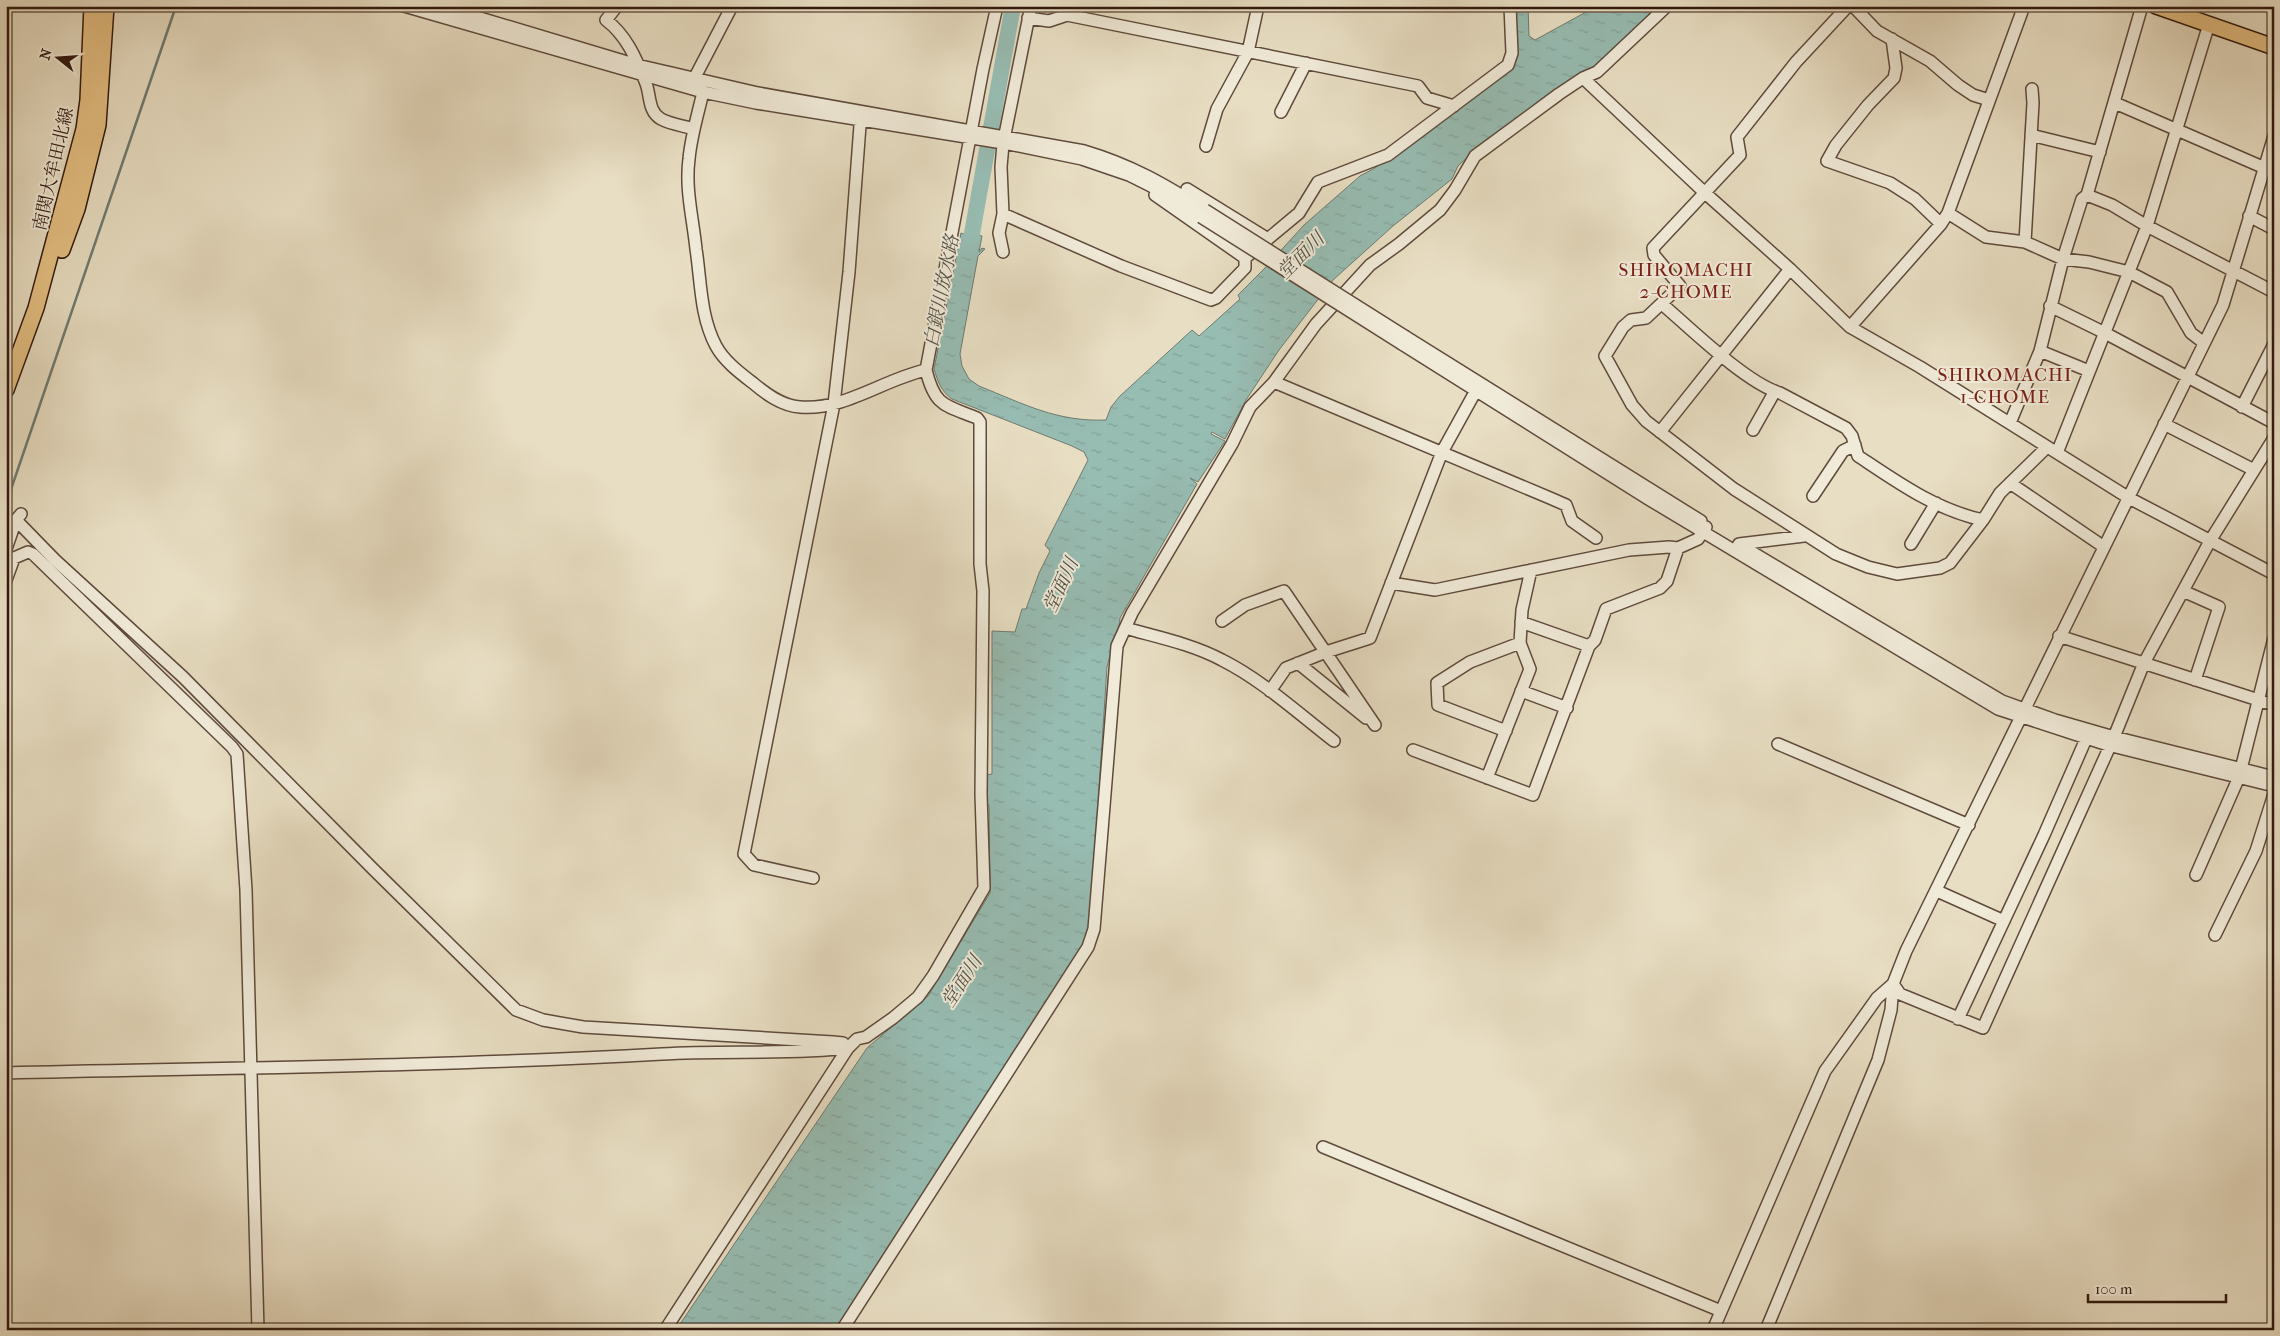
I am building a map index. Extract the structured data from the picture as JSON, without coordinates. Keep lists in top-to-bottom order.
{
  "streets": {
    "main road": ["南関大牟田北線"]
  },
  "districts": ["SHIROMACHI 2-CHOME", "SHIROMACHI 1-CHOME"],
  "water": ["堂面川", "白銀川放水路"],
  "scale_bar": "100 m",
  "north": "left"
}
